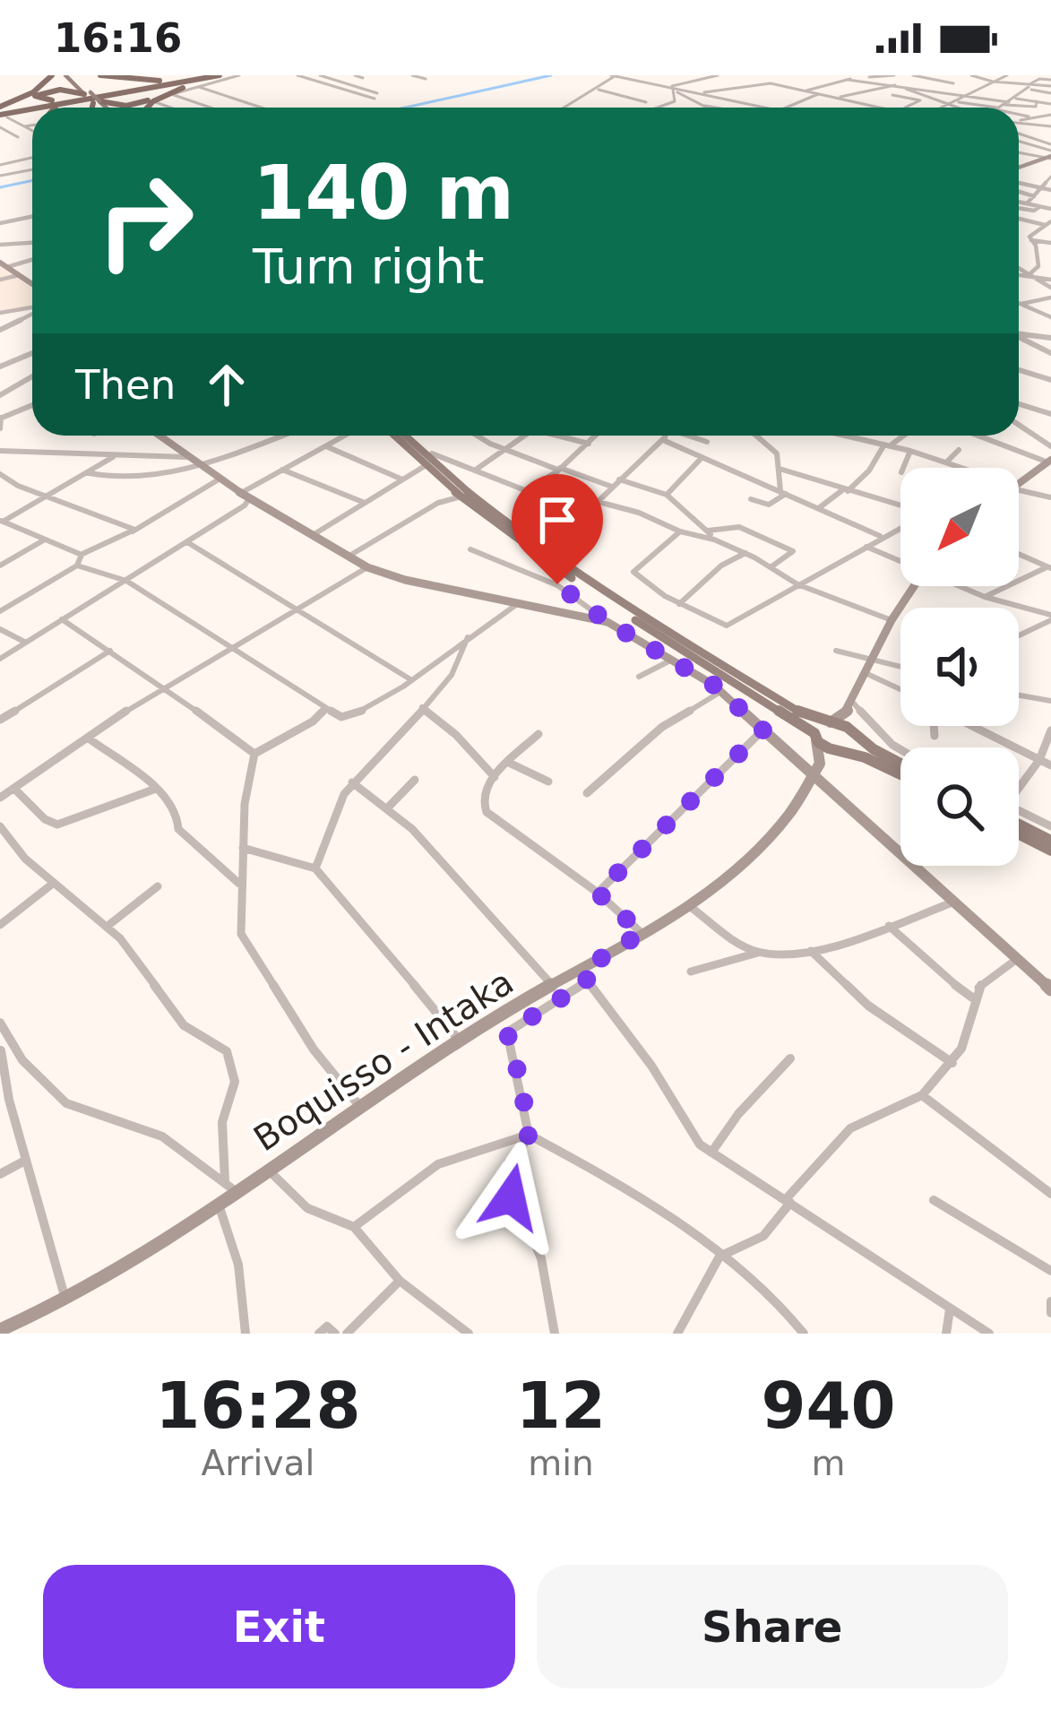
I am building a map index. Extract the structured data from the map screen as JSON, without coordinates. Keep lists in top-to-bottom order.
{
  "streets": {
    "street": ["Boquisso - Intaka"]
  },
  "north": "bottom left",
  "page": {
    "status": "16:16",
    "turn": ["140 m", "Turn right"],
    "then": "Then",
    "eta": [
      "16:28",
      "Arrival",
      "12",
      "min",
      "940",
      "m"
    ],
    "buttons": ["Exit", "Share"]
  }
}
